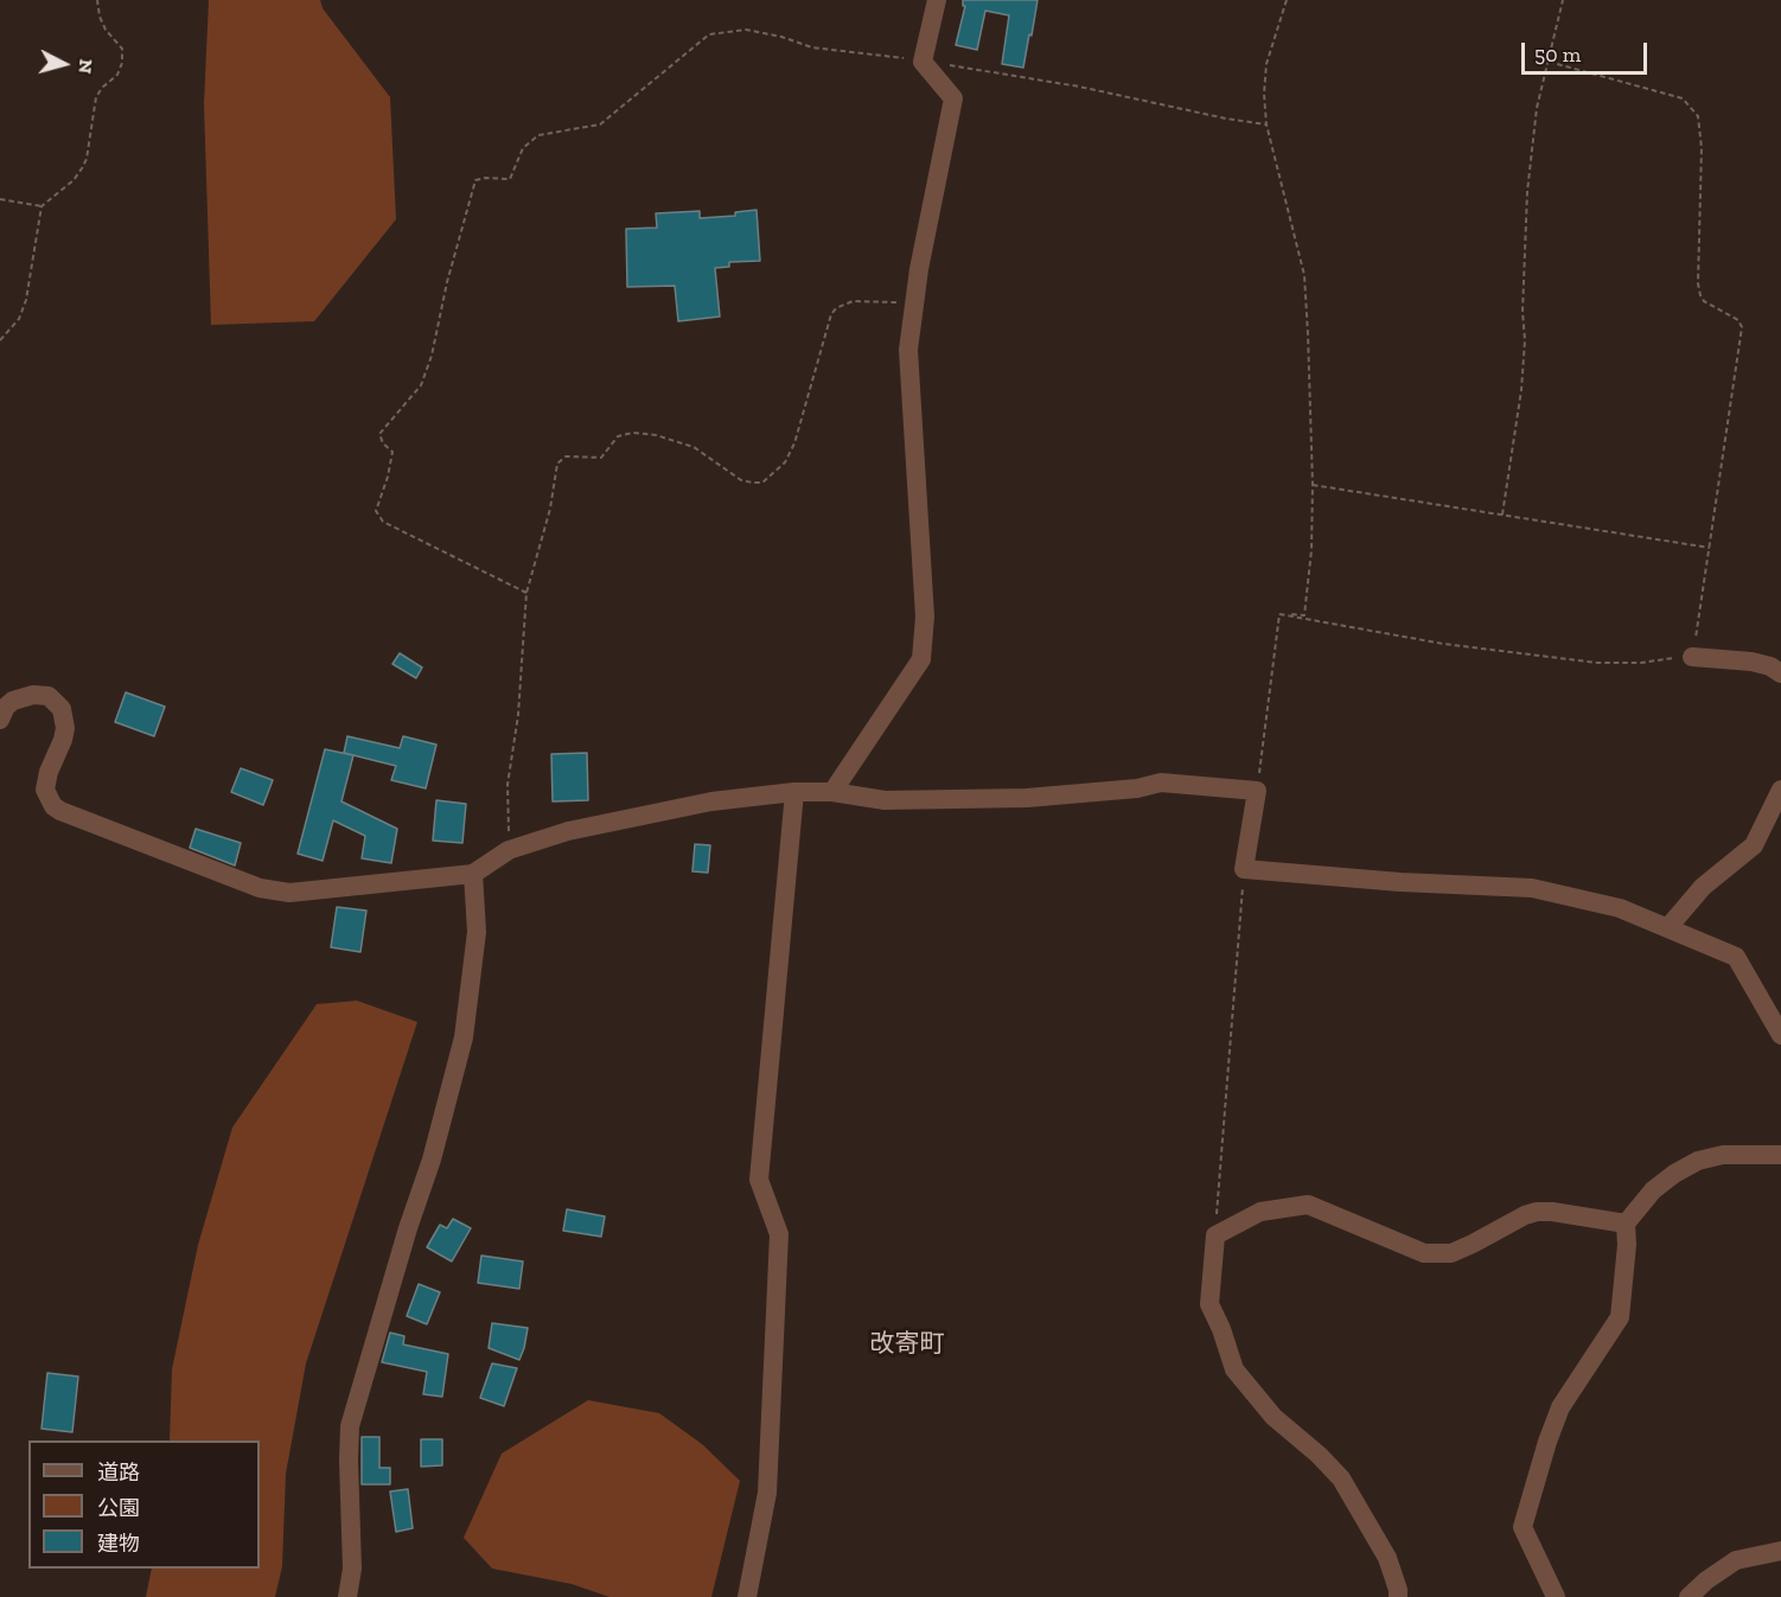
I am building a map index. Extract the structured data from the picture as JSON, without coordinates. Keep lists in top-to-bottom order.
{
  "districts": ["改寄町"],
  "legend": ["道路", "公園", "建物"],
  "scale_bar": "50 m",
  "north": "right"
}
